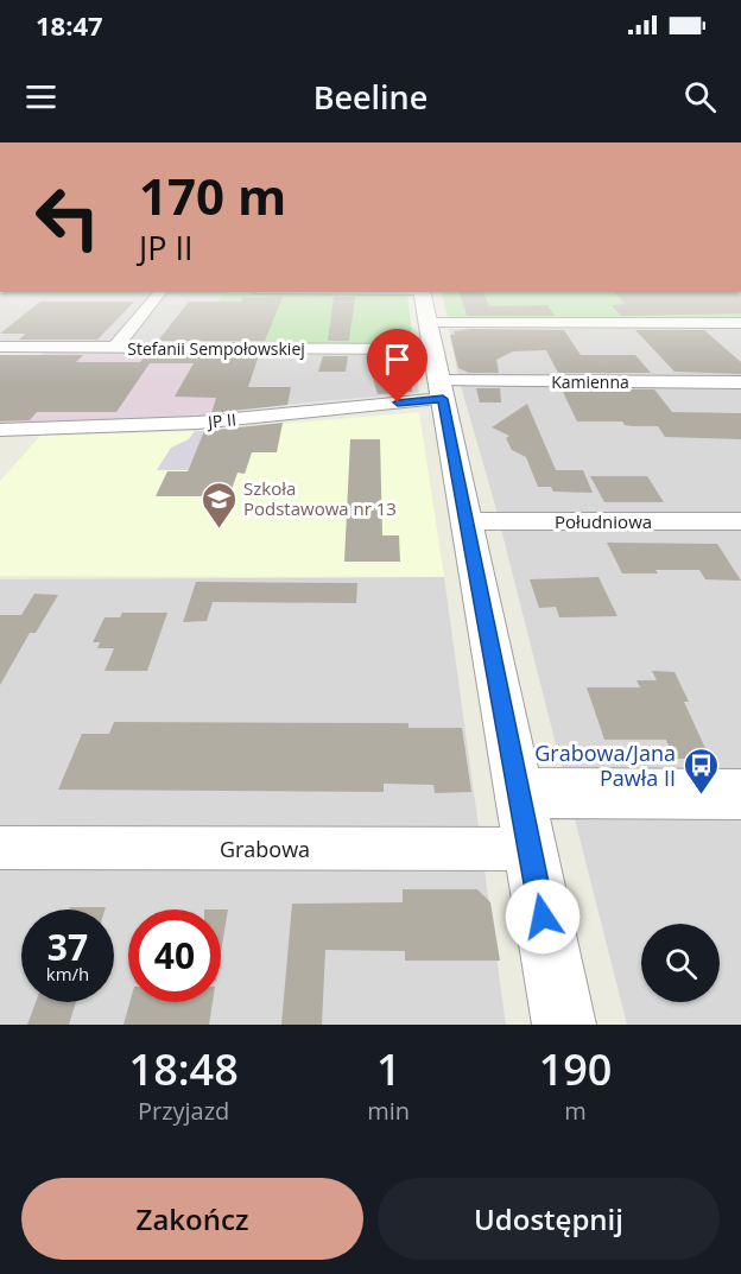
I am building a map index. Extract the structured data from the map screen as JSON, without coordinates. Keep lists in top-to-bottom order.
{
  "streets": {
    "street": [
      "Stefanii Sempołowskiej",
      "Kamienna",
      "JP II",
      "Południowa",
      "Grabowa"
    ]
  },
  "crossings": [
    ["Kamienna", "JP II"]
  ],
  "places": {
    "school or university": ["Szkoła Podstawowa nr 13"],
    "bus stop": ["Grabowa/Jana Pawła II"]
  },
  "page": {
    "status": "18:47",
    "header": "Beeline",
    "turn": ["170 m", "JP II"],
    "speed": "37 km/h",
    "limit": "40",
    "eta": [
      "18:48",
      "Przyjazd",
      "1",
      "min",
      "190",
      "m"
    ],
    "buttons": ["Zakończ", "Udostępnij"]
  }
}
